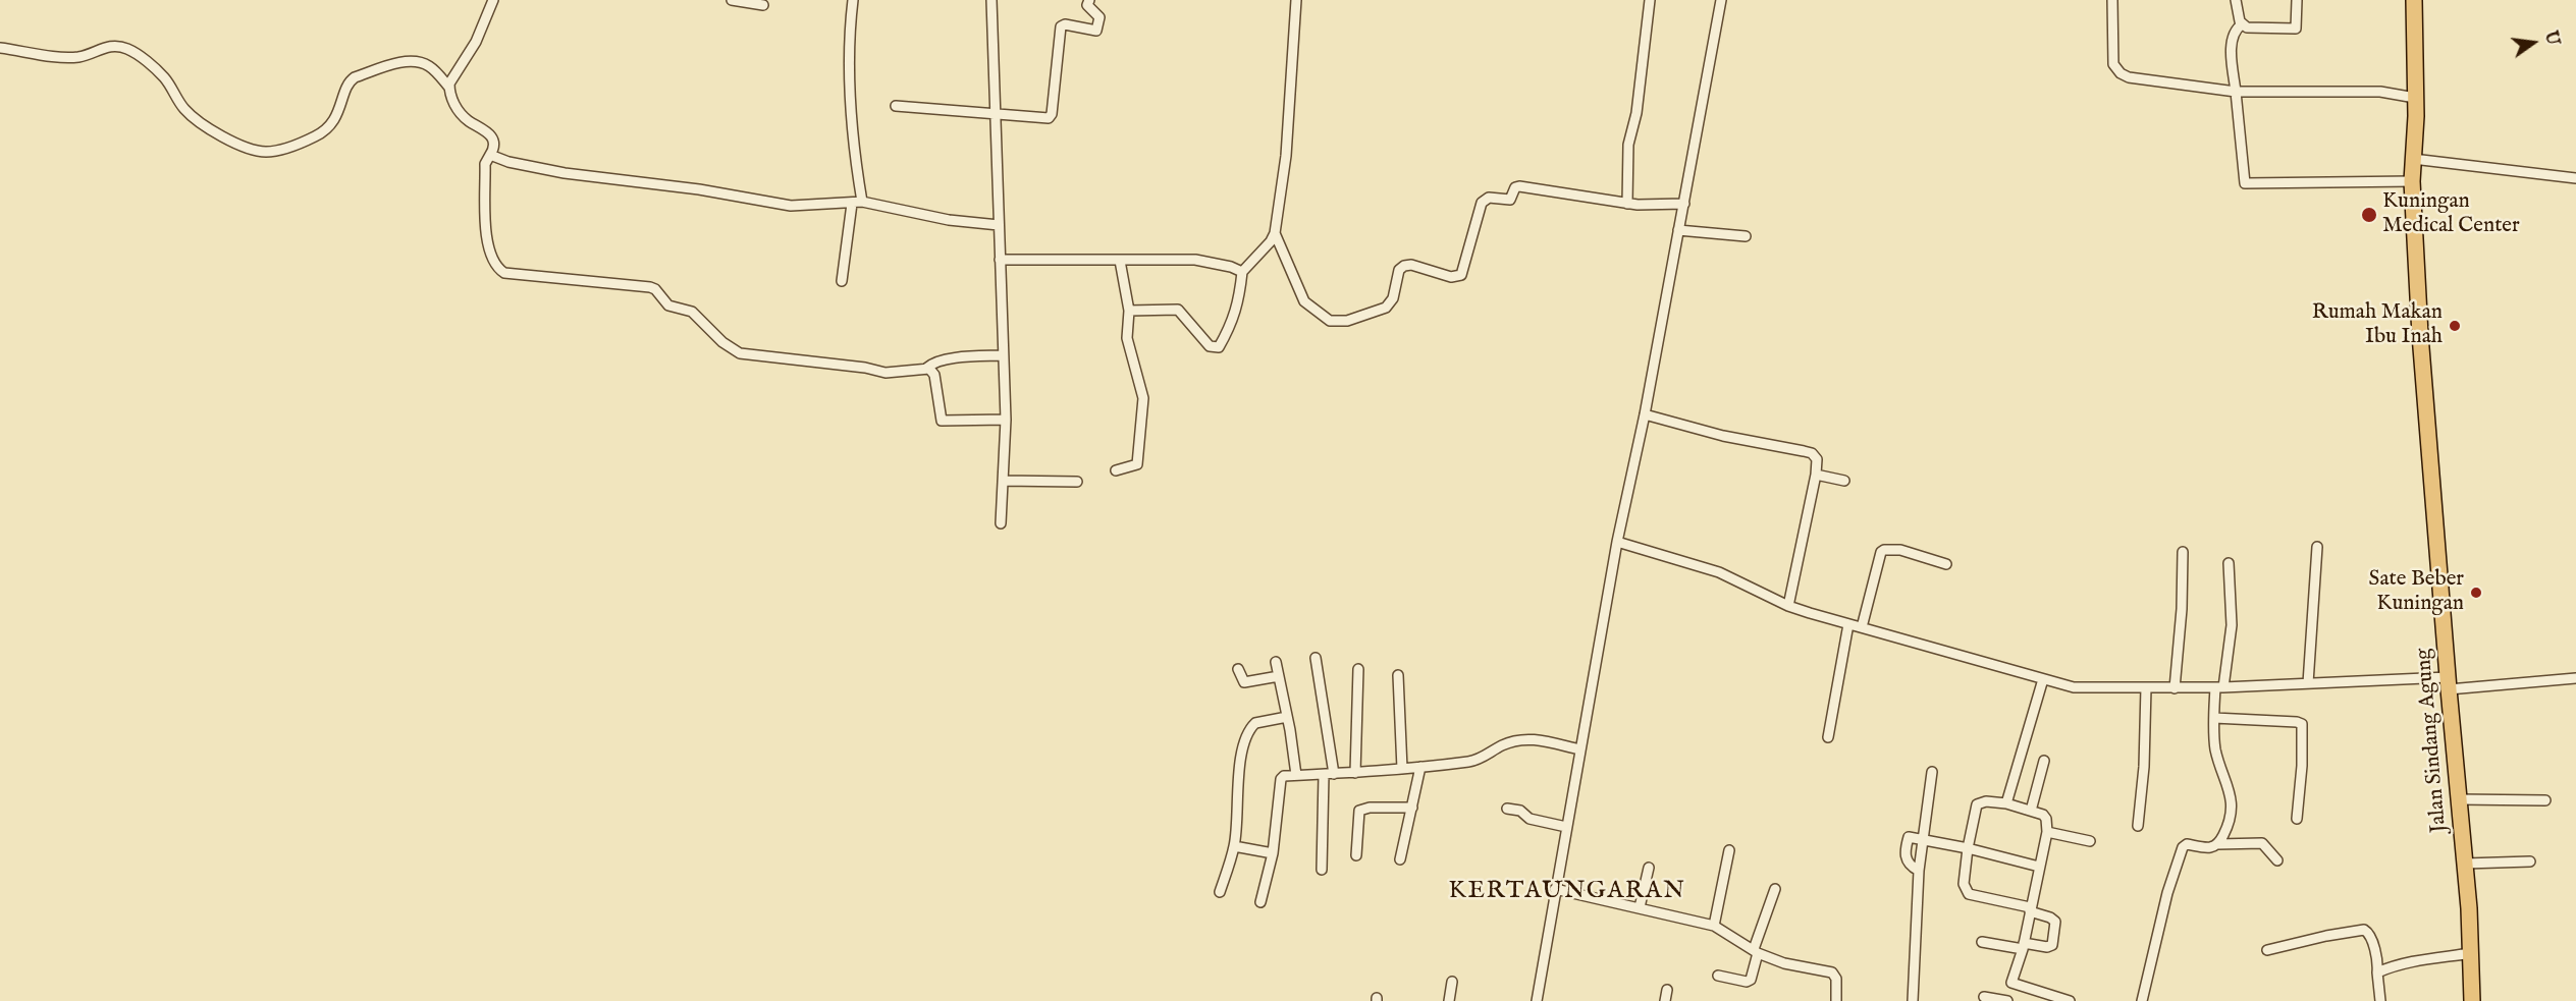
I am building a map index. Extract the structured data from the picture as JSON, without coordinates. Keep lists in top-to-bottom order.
{
  "streets": {
    "main road": ["Jalan Sindang Agung"]
  },
  "districts": ["KERTAUNGARAN"],
  "places": ["Kuningan Medical Center", "Rumah Makan Ibu Inah", "Sate Beber Kuningan"],
  "north": "right"
}
